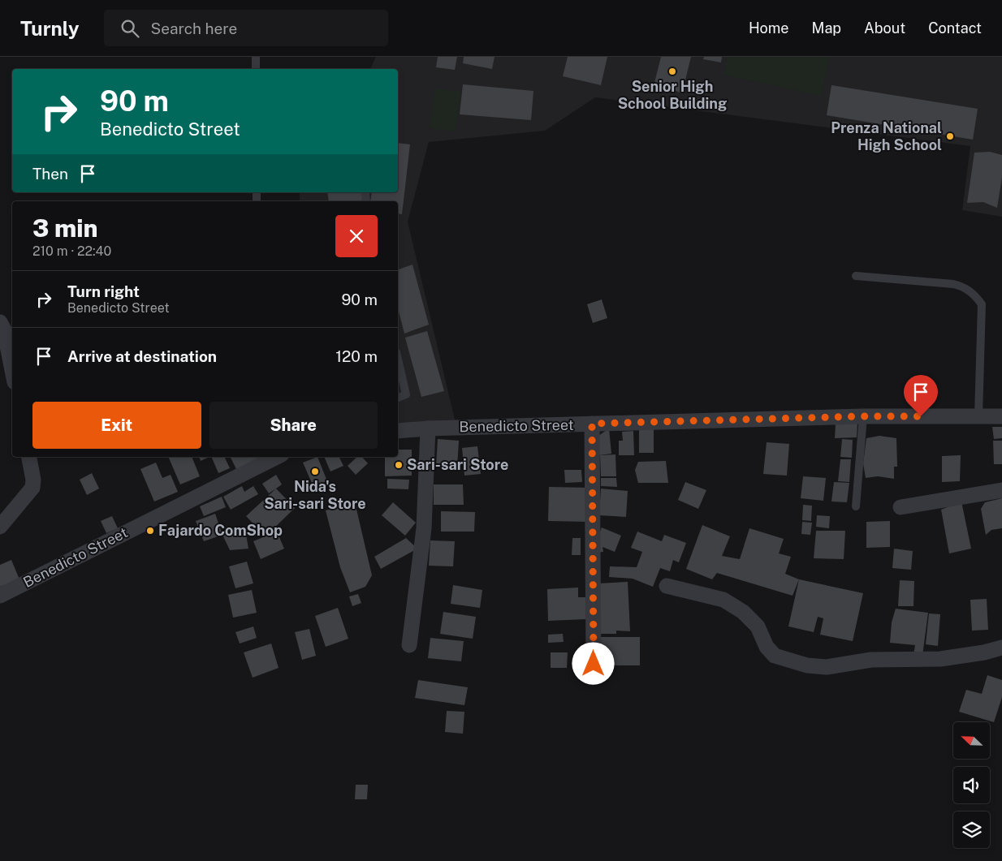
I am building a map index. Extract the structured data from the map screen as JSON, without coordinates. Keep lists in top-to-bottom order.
{
  "streets": {
    "street": ["Benedicto Street"]
  },
  "places": [
    "Senior High School Building",
    "Prenza National High School",
    "Sari-sari Store",
    "Nida's Sari-sari Store",
    "Fajardo ComShop"
  ],
  "north": "top left",
  "page": {
    "header": "Turnly",
    "search": "Search here",
    "nav": [
      "Home",
      "Map",
      "About",
      "Contact"
    ],
    "turn": ["90 m", "Benedicto Street"],
    "then": "Then",
    "heading": ["3 min", "210 m · 22:40"],
    "list": [
      {
        "name": "Turn right",
        "note": "Benedicto Street",
        "value": "90 m"
      },
      {
        "name": "Arrive at destination",
        "value": "120 m"
      }
    ],
    "buttons": ["Exit", "Share"]
  }
}
